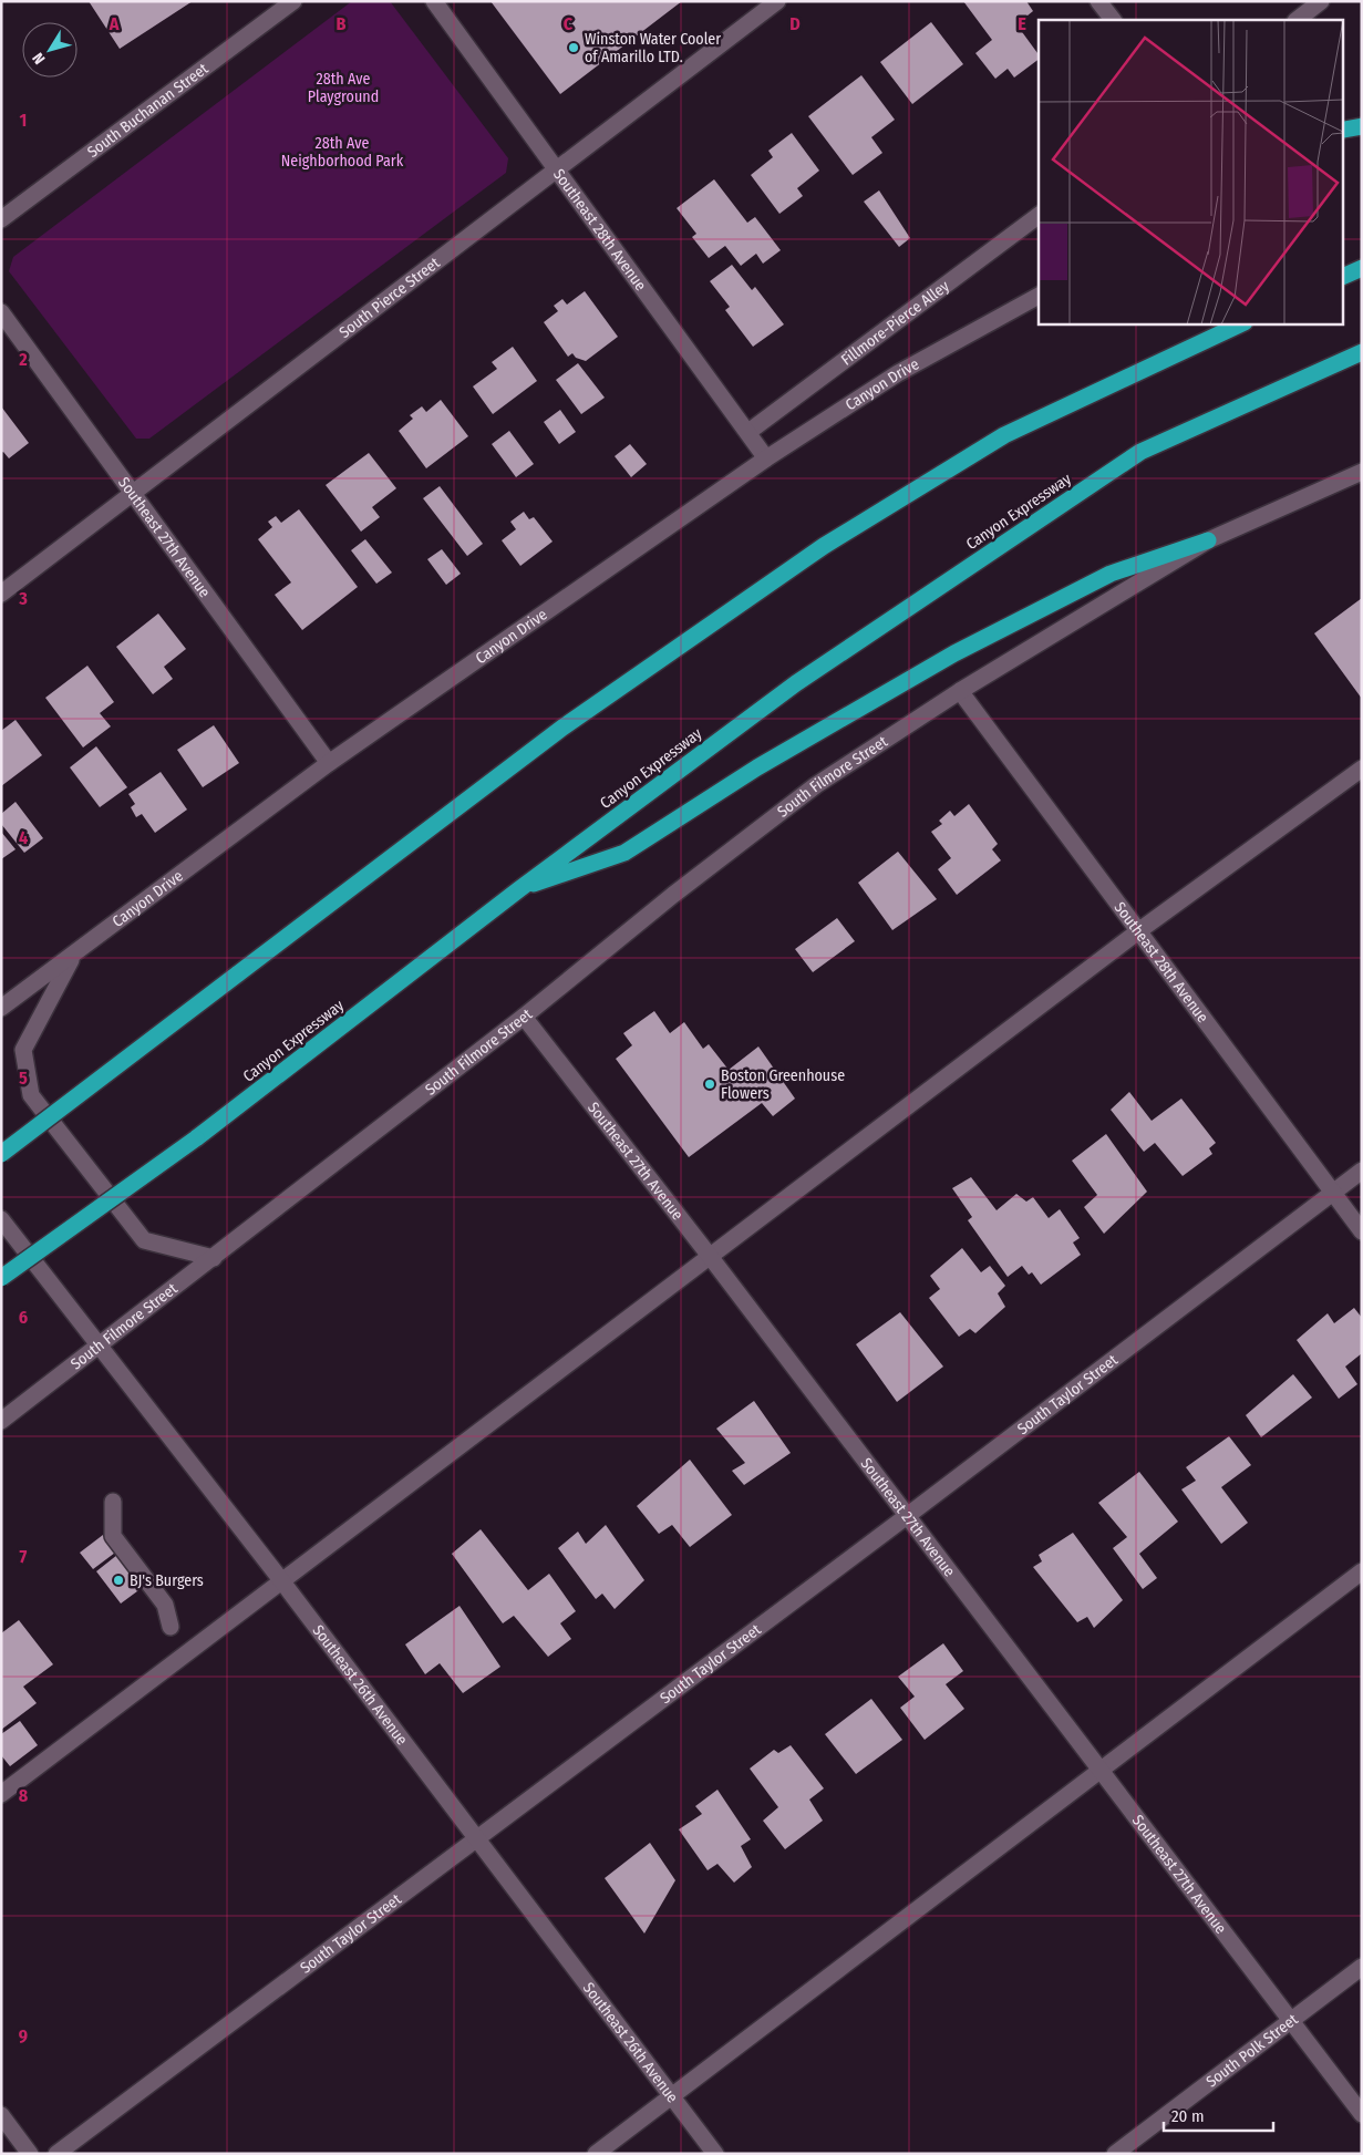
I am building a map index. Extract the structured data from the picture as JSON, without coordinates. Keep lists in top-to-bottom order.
{
  "streets": {
    "highway": ["Canyon Expressway"],
    "street": [
      "South Buchanan Street",
      "Southeast 28th Avenue",
      "South Pierce Street",
      "Fillmore-Pierce Alley",
      "Canyon Drive",
      "Southeast 27th Avenue",
      "South Filmore Street",
      "South Taylor Street",
      "Southeast 26th Avenue",
      "South Polk Street"
    ]
  },
  "crossings": [
    ["Southeast 28th Avenue", "South Pierce Street"],
    ["Southeast 28th Avenue", "Fillmore-Pierce Alley"],
    ["Southeast 28th Avenue", "Canyon Drive"],
    ["Southeast 28th Avenue", "South Filmore Street"],
    ["Southeast 28th Avenue", "South Taylor Street"],
    ["South Pierce Street", "Southeast 27th Avenue"],
    ["Canyon Drive", "Southeast 27th Avenue"],
    ["Southeast 27th Avenue", "South Filmore Street"],
    ["Southeast 27th Avenue", "South Taylor Street"],
    ["Southeast 27th Avenue", "South Polk Street"],
    ["South Filmore Street", "Southeast 26th Avenue"],
    ["South Taylor Street", "Southeast 26th Avenue"]
  ],
  "parks": ["28th Ave Playground", "28th Ave Neighborhood Park"],
  "places": ["Winston Water Cooler of Amarillo LTD.", "Boston Greenhouse Flowers", "BJ's Burgers"],
  "scale_bar": "20 m",
  "north": "bottom left",
  "grid": {
    "columns": [
      "A",
      "B",
      "C",
      "D",
      "E"
    ],
    "rows": [
      "1",
      "2",
      "3",
      "4",
      "5",
      "6",
      "7",
      "8",
      "9"
    ]
  }
}
